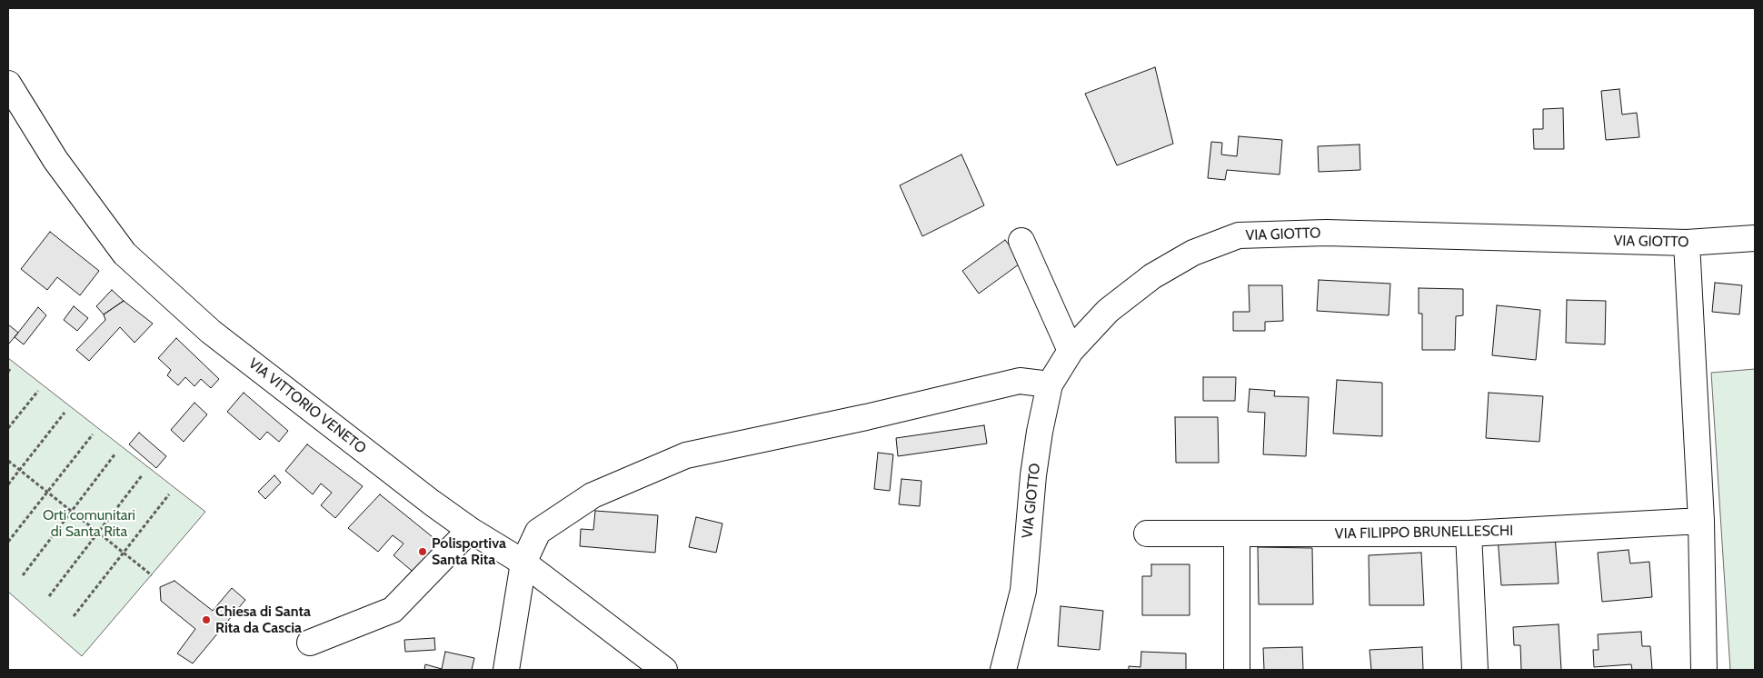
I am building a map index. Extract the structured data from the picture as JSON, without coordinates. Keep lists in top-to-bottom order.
{
  "streets": {
    "street": ["VIA GIOTTO", "VIA VITTORIO VENETO", "VIA FILIPPO BRUNELLESCHI"]
  },
  "parks": ["Orti comunitari di Santa Rita"],
  "places": ["Polisportiva Santa Rita", "Chiesa di Santa Rita da Cascia"]
}
